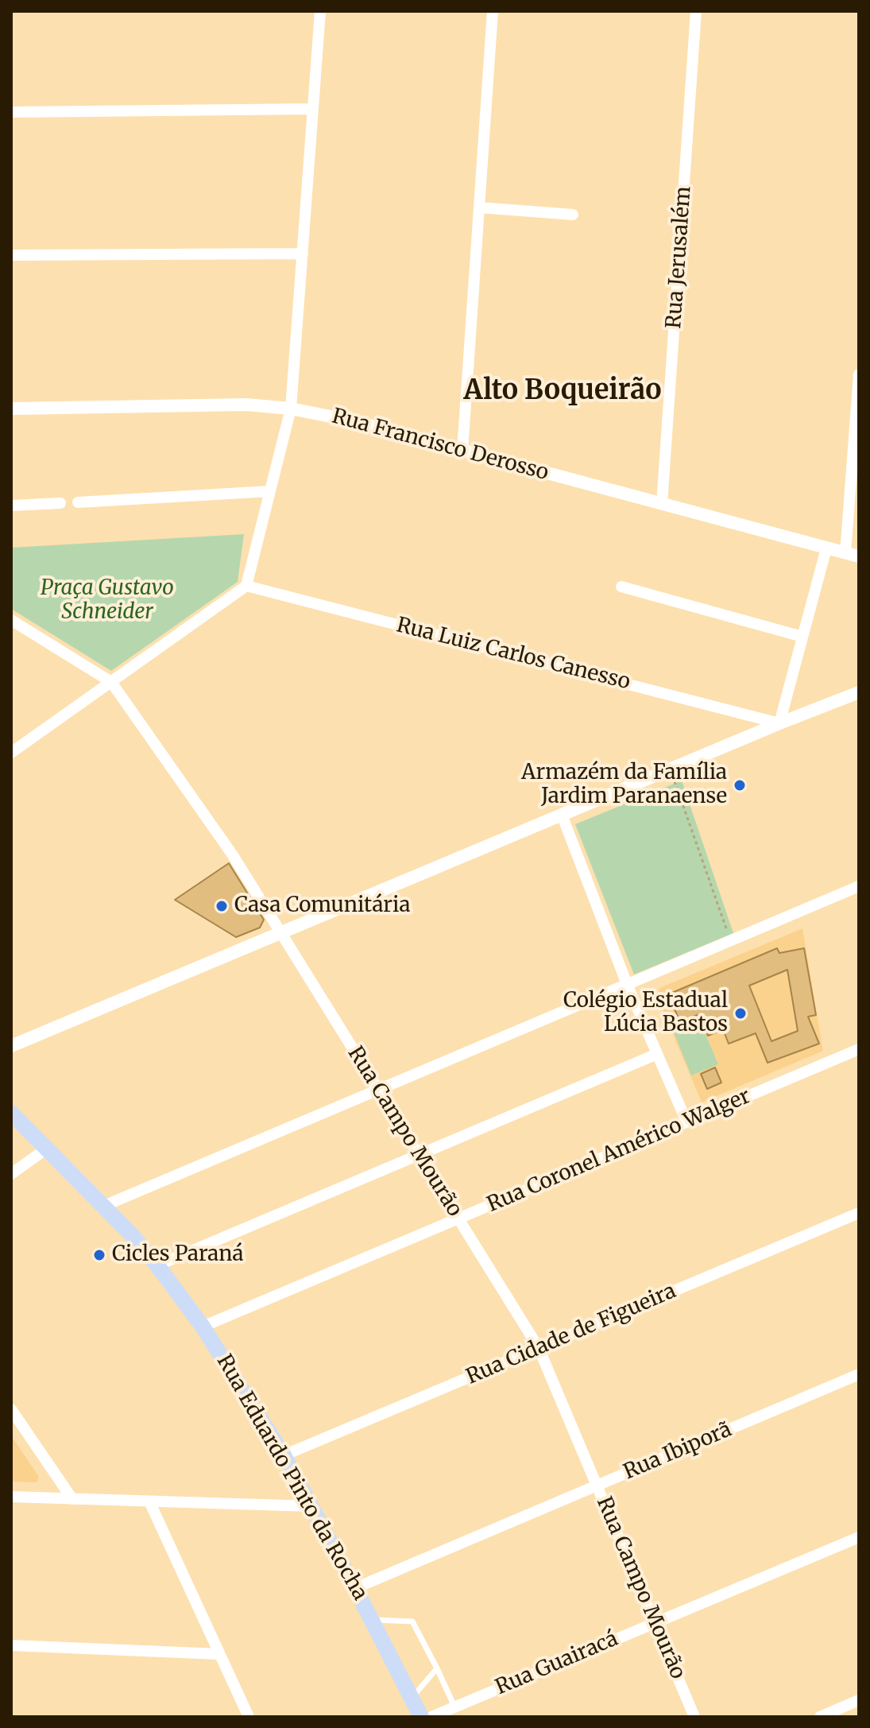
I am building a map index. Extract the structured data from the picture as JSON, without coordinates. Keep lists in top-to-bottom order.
{
  "streets": {
    "main road": ["Rua Eduardo Pinto da Rocha"],
    "street": [
      "Rua Jerusalém",
      "Rua Francisco Derosso",
      "Rua Luiz Carlos Canesso",
      "Rua Campo Mourão",
      "Rua Coronel Américo Walger",
      "Rua Cidade de Figueira",
      "Rua Ibiporã",
      "Rua Guairacá"
    ]
  },
  "crossings": [
    ["Rua Jerusalém", "Rua Francisco Derosso"],
    ["Rua Campo Mourão", "Rua Coronel Américo Walger"],
    ["Rua Campo Mourão", "Rua Cidade de Figueira"],
    ["Rua Campo Mourão", "Rua Ibiporã"],
    ["Rua Campo Mourão", "Rua Guairacá"],
    ["Rua Coronel Américo Walger", "Rua Eduardo Pinto da Rocha"],
    ["Rua Cidade de Figueira", "Rua Eduardo Pinto da Rocha"],
    ["Rua Ibiporã", "Rua Eduardo Pinto da Rocha"]
  ],
  "districts": ["Alto Boqueirão"],
  "parks": ["Praça Gustavo Schneider"],
  "places": [
    "Armazém da Família Jardim Paranaense",
    "Casa Comunitária",
    "Colégio Estadual Lúcia Bastos",
    "Cicles Paraná"
  ]
}
